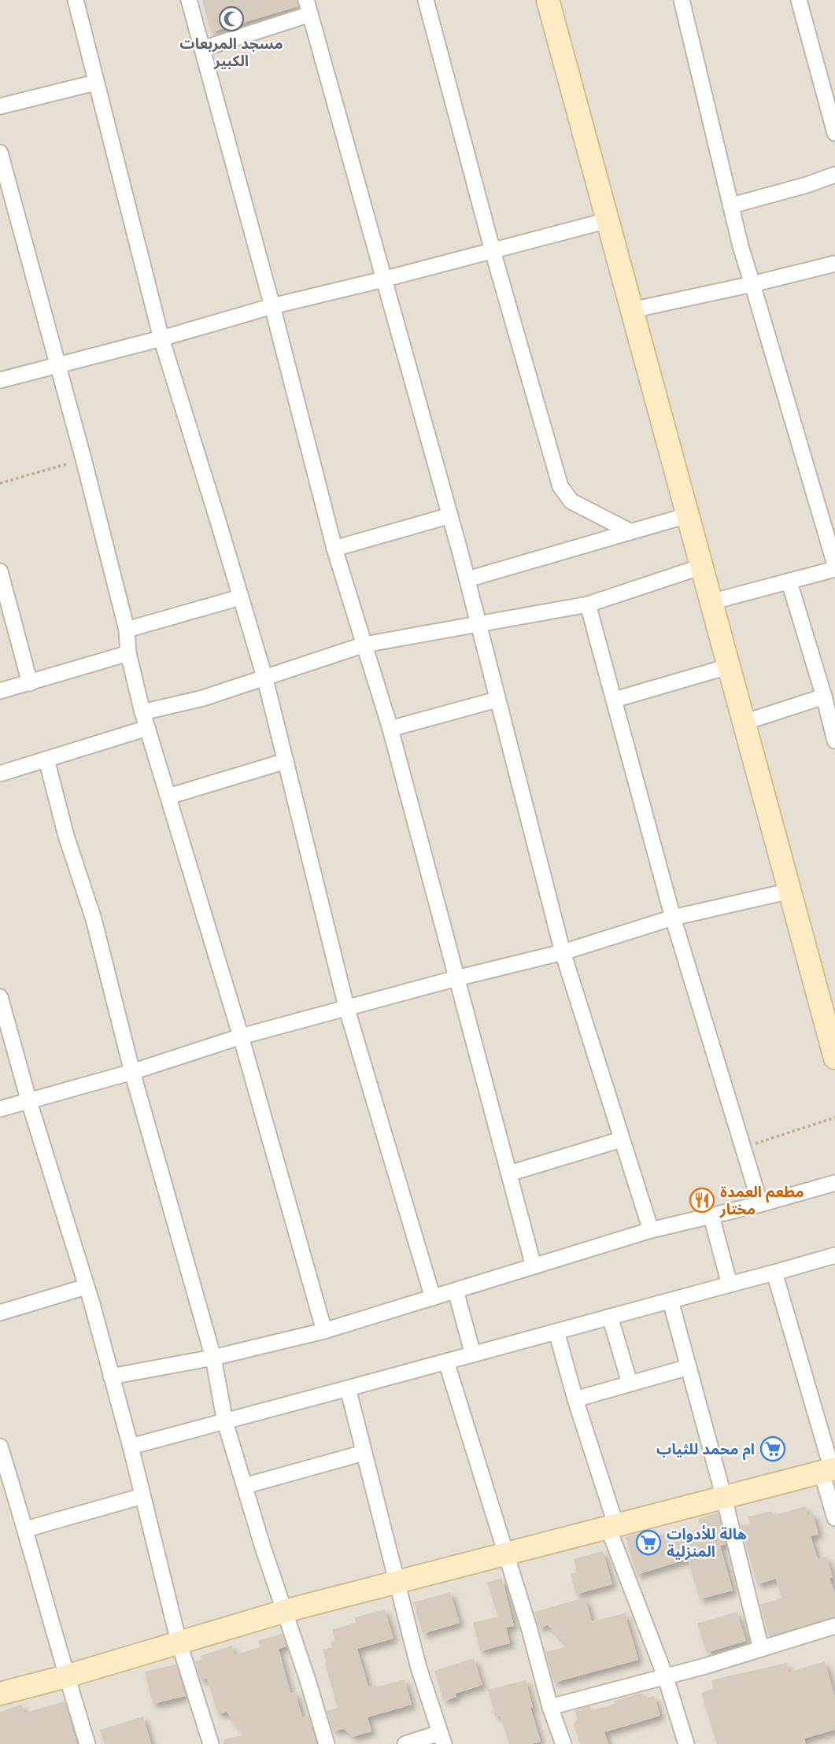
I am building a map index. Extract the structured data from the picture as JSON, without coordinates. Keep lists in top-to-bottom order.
{
  "places": {
    "mosque": ["مسجد المربعات الكبير"],
    "restaurant": ["مطعم العمدة مختار"],
    "supermarket": ["ام محمد للثياب", "هالة للأدوات المنزلية"]
  }
}
